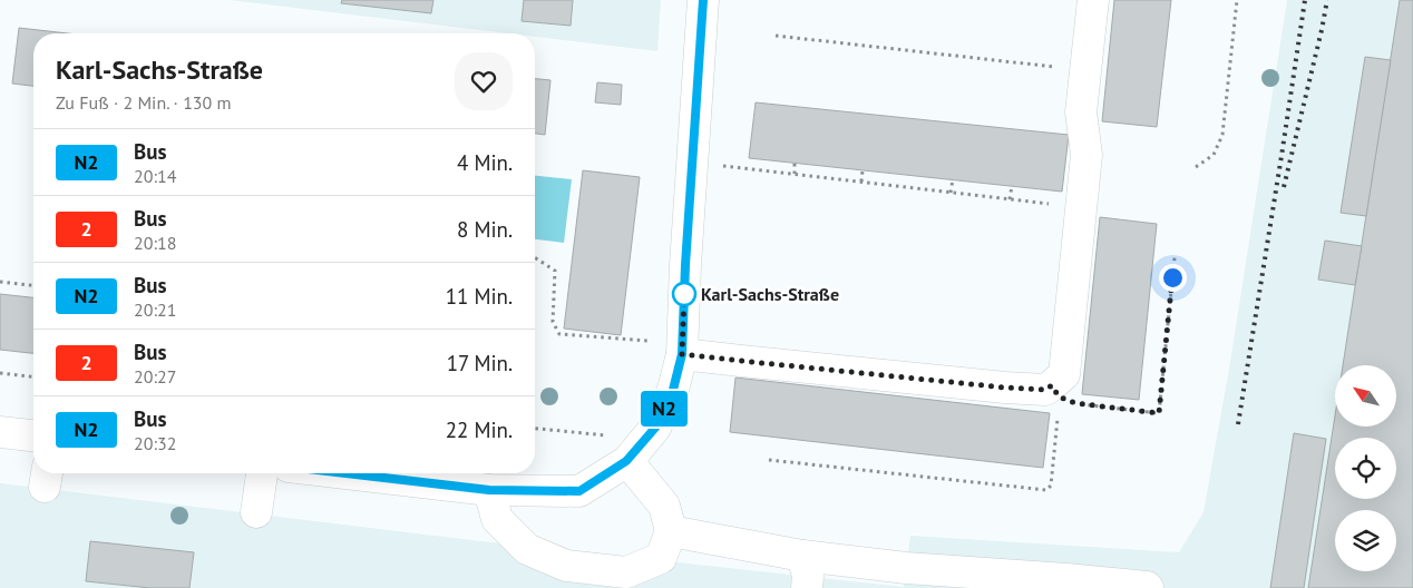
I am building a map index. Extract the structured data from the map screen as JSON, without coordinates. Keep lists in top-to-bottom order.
{
  "places": ["Karl-Sachs-Straße"],
  "lines": ["bus line N2"],
  "north": "top left",
  "page": {
    "on_map": "N2",
    "heading": ["Karl-Sachs-Straße", "Zu Fuß · 2 Min. · 130 m"],
    "list": [
      {
        "mark": "N2",
        "name": "Bus",
        "note": "20:14",
        "value": "4 Min."
      },
      {
        "mark": "2",
        "name": "Bus",
        "note": "20:18",
        "value": "8 Min."
      },
      {
        "mark": "N2",
        "name": "Bus",
        "note": "20:21",
        "value": "11 Min."
      },
      {
        "mark": "2",
        "name": "Bus",
        "note": "20:27",
        "value": "17 Min."
      },
      {
        "mark": "N2",
        "name": "Bus",
        "note": "20:32",
        "value": "22 Min."
      }
    ]
  }
}
